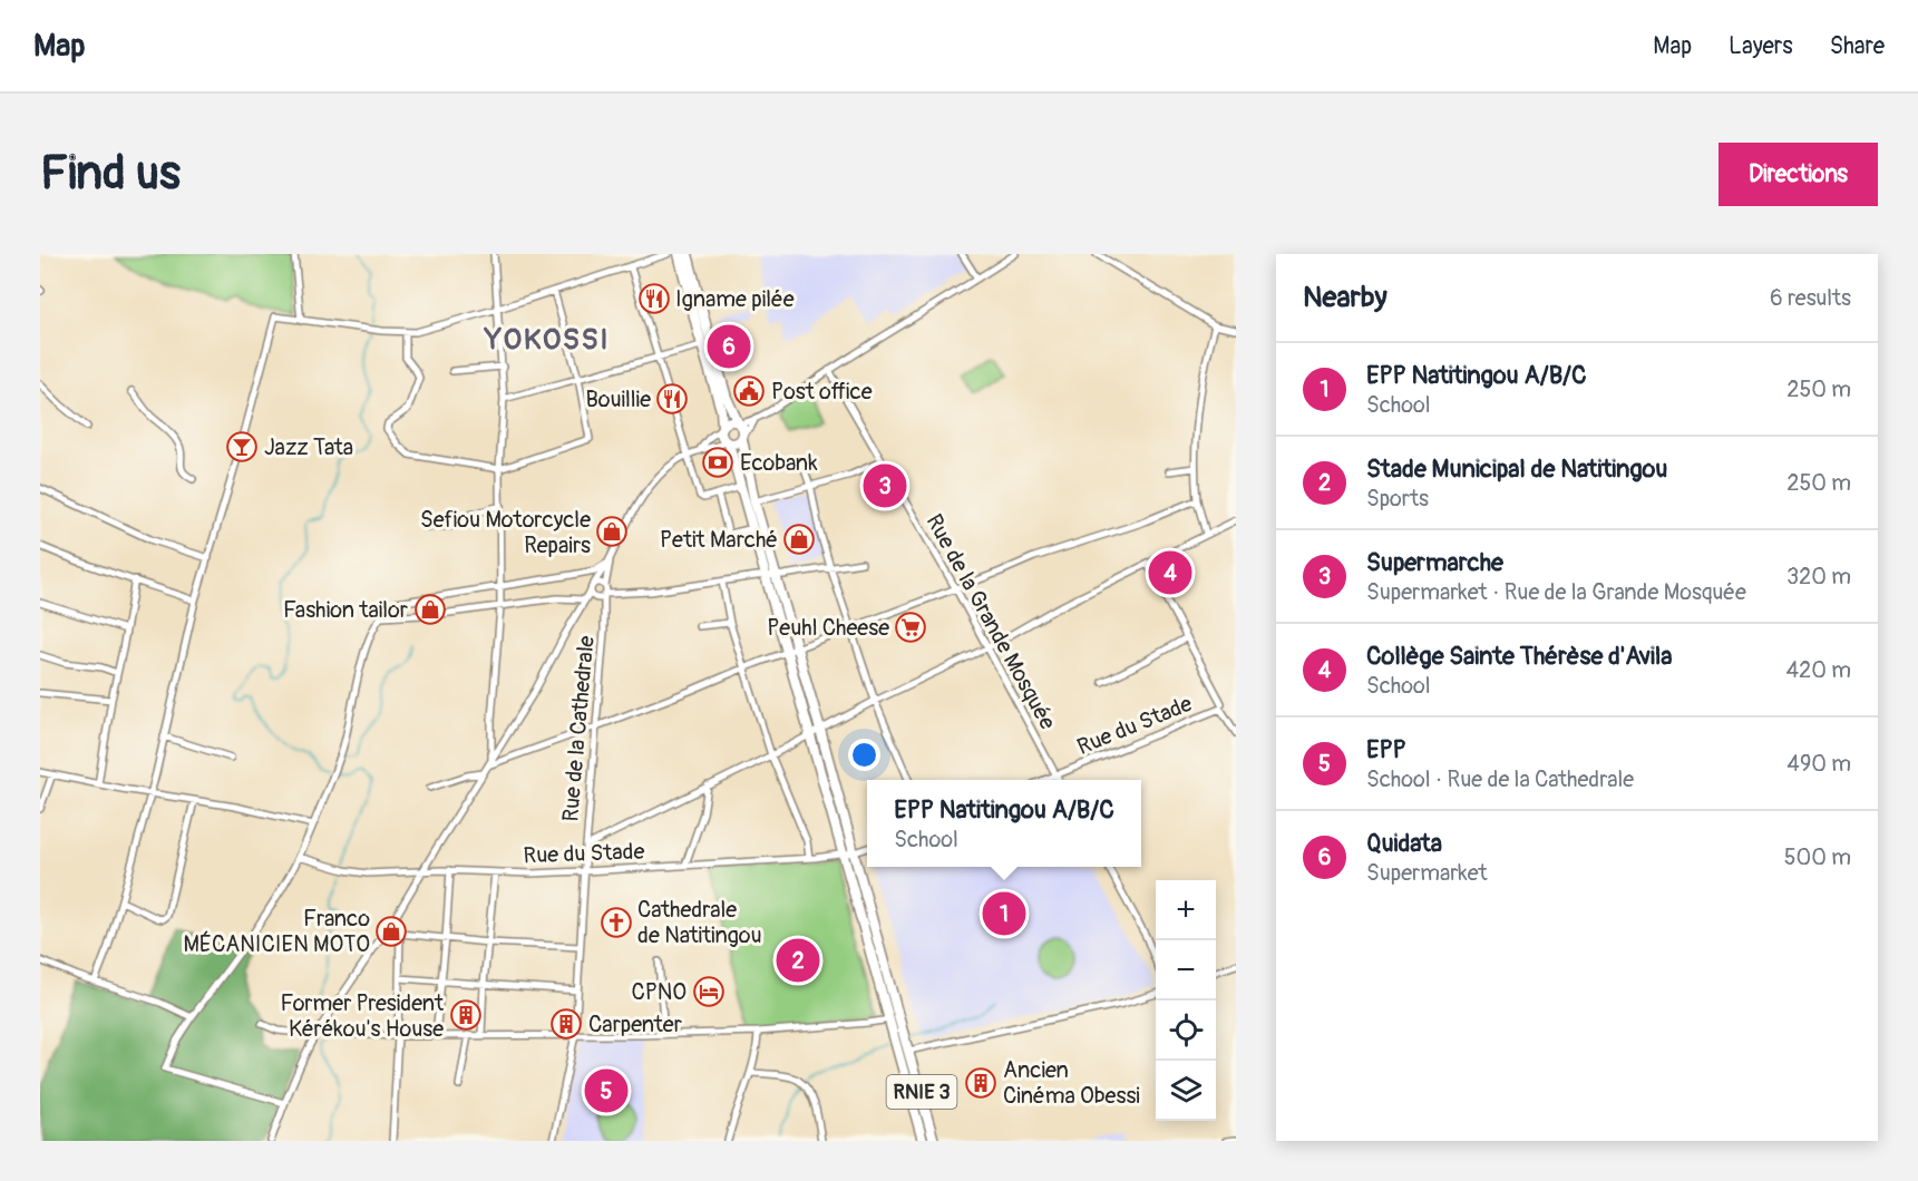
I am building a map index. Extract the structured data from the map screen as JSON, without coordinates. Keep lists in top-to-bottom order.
{
  "streets": {
    "highway": ["RNIE 3"],
    "street": ["Rue de la Grande Mosquée", "Rue du Stade", "Rue de la Cathedrale"]
  },
  "crossings": [
    ["Rue de la Grande Mosquée", "Rue du Stade"],
    ["Rue du Stade", "Rue de la Cathedrale"],
    ["Rue du Stade", "RNIE 3"]
  ],
  "districts": ["YOKOSSI"],
  "places": {
    "restaurant": ["Igname pilée", "Bouillie"],
    "public building": ["Post office"],
    "bar": ["Jazz Tata"],
    "bank": ["Ecobank"],
    "shop": [
      "Sefiou Motorcycle Repairs",
      "Petit Marché",
      "Fashion tailor",
      "Franco MÉCANICIEN MOTO"
    ],
    "supermarket": ["Peuhl Cheese"],
    "church": ["Cathedrale de Natitingou"],
    "hotel": ["CPNO"],
    "building": ["Former President Kérékou's House", "Carpenter", "Ancien Cinéma Obessi"]
  },
  "page": {
    "header": "Map",
    "nav": ["Map", "Layers", "Share"],
    "buttons": "Directions",
    "title": "Find us",
    "heading": ["Nearby", "6 results"],
    "pins": [
      "6",
      "3",
      "4",
      "1",
      "2",
      "5"
    ],
    "list": [
      {
        "mark": "1",
        "name": "EPP Natitingou A/B/C",
        "note": "School",
        "value": "250 m"
      },
      {
        "mark": "2",
        "name": "Stade Municipal de Natitingou",
        "note": "Sports",
        "value": "250 m"
      },
      {
        "mark": "3",
        "name": "Supermarche",
        "note": "Supermarket · Rue de la Grande Mosquée",
        "value": "320 m"
      },
      {
        "mark": "4",
        "name": "Collège Sainte Thérèse d'Avila",
        "note": "School",
        "value": "420 m"
      },
      {
        "mark": "5",
        "name": "EPP",
        "note": "School · Rue de la Cathedrale",
        "value": "490 m"
      },
      {
        "mark": "6",
        "name": "Quidata",
        "note": "Supermarket",
        "value": "500 m"
      }
    ],
    "popup": ["EPP Natitingou A/B/C", "School"],
    "map_buttons": ["+", "−"]
  }
}
